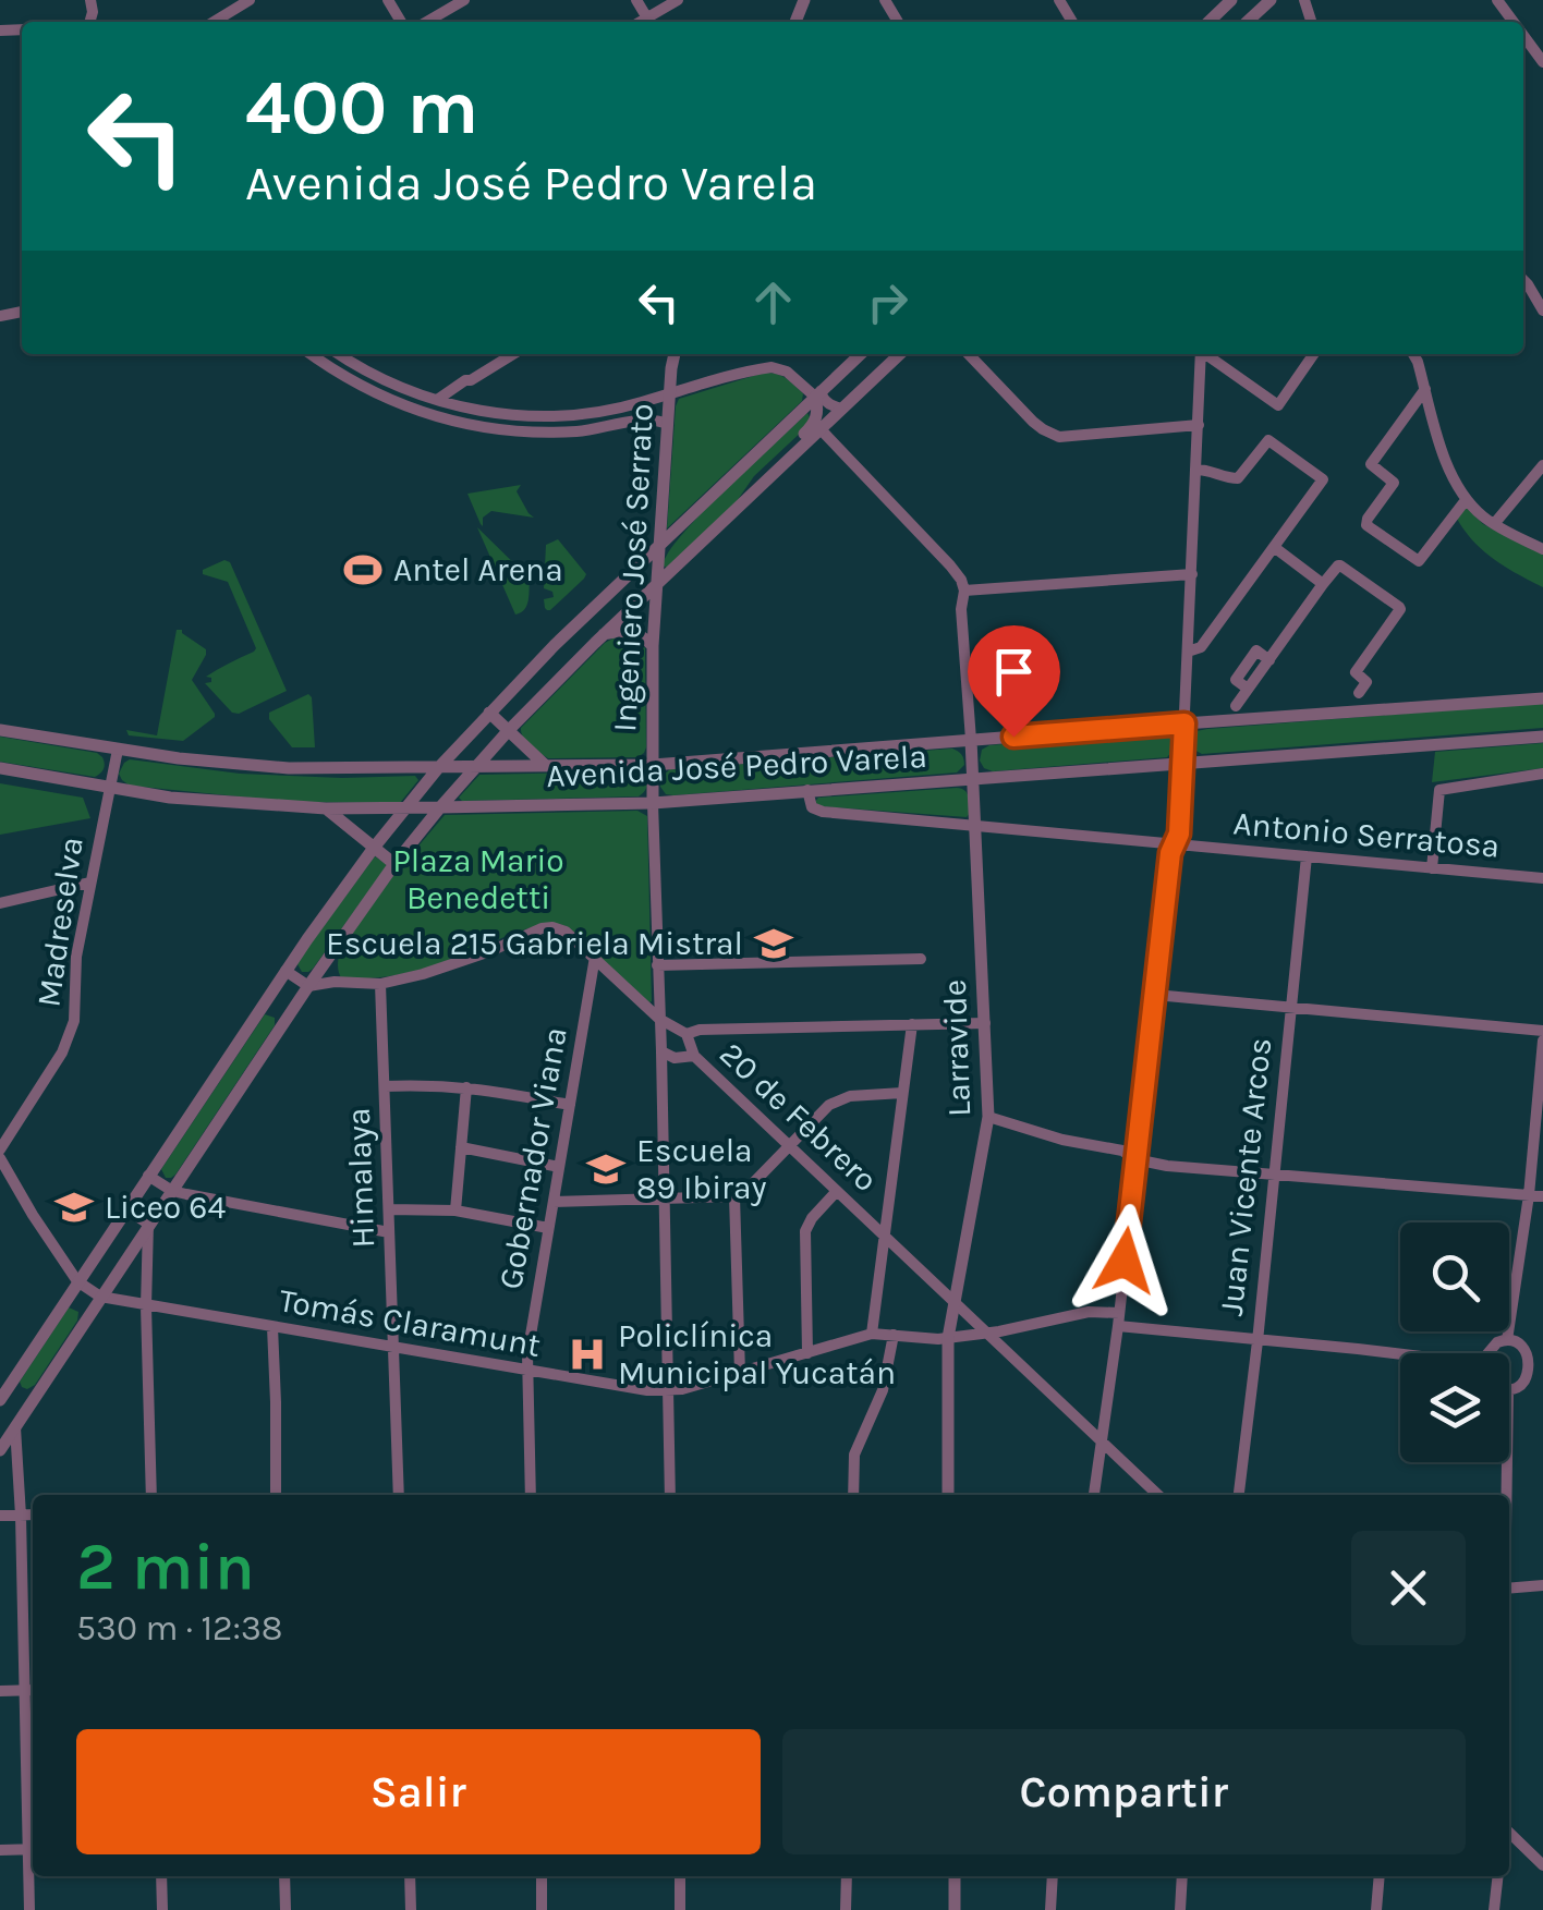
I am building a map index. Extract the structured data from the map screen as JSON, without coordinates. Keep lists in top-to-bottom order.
{
  "streets": {
    "street": [
      "Ingeniero José Serrato",
      "Avenida José Pedro Varela",
      "Antonio Serratosa",
      "Madreselva",
      "Larravide",
      "20 de Febrero",
      "Gobernador Viana",
      "Juan Vicente Arcos",
      "Himalaya",
      "Tomás Claramunt"
    ]
  },
  "crossings": [
    ["Ingeniero José Serrato", "Avenida José Pedro Varela"],
    ["Ingeniero José Serrato", "20 de Febrero"],
    ["Ingeniero José Serrato", "Tomás Claramunt"],
    ["Avenida José Pedro Varela", "Antonio Serratosa"],
    ["Avenida José Pedro Varela", "Madreselva"],
    ["Avenida José Pedro Varela", "Larravide"],
    ["Antonio Serratosa", "Larravide"],
    ["Antonio Serratosa", "Juan Vicente Arcos"],
    ["Larravide", "20 de Febrero"],
    ["Larravide", "Tomás Claramunt"],
    ["20 de Febrero", "Gobernador Viana"],
    ["20 de Febrero", "Himalaya"],
    ["20 de Febrero", "Tomás Claramunt"],
    ["Gobernador Viana", "Tomás Claramunt"],
    ["Juan Vicente Arcos", "Tomás Claramunt"],
    ["Himalaya", "Tomás Claramunt"]
  ],
  "parks": ["Plaza Mario Benedetti"],
  "places": {
    "sports": ["Antel Arena"],
    "school or university": ["Escuela 215 Gabriela Mistral", "Escuela 89 Ibiray", "Liceo 64"],
    "hospital": ["Policlínica Municipal Yucatán"]
  },
  "page": {
    "turn": ["400 m", "Avenida José Pedro Varela"],
    "heading": ["2 min", "530 m · 12:38"],
    "buttons": ["Salir", "Compartir"]
  }
}
